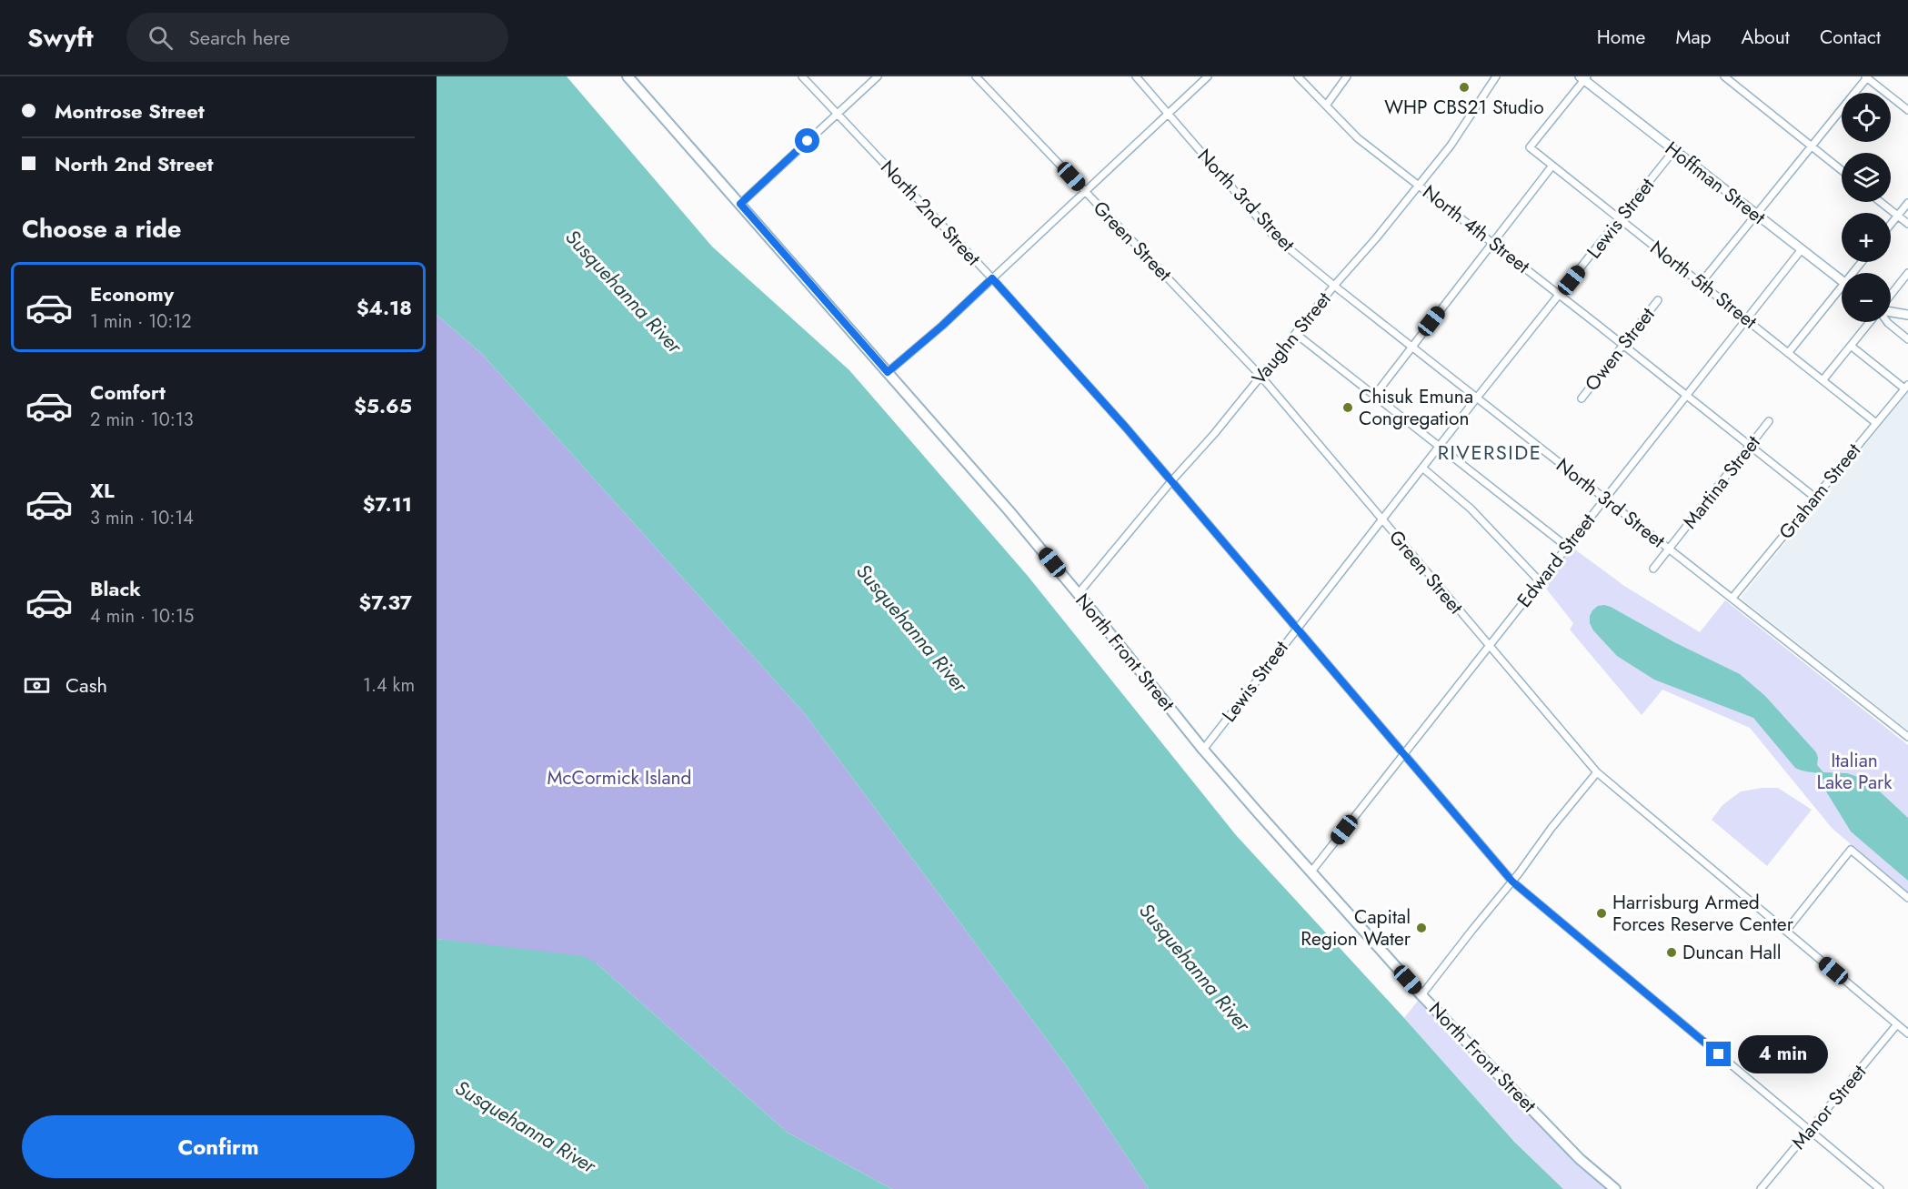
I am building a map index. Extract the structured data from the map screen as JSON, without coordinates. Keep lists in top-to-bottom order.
{
  "streets": {
    "main road": ["North Front Street"],
    "street": [
      "Hoffman Street",
      "North 3rd Street",
      "North 2nd Street",
      "Lewis Street",
      "North 4th Street",
      "Green Street",
      "North 5th Street",
      "Vaughn Street",
      "Owen Street",
      "Martina Street",
      "Graham Street",
      "Edward Street",
      "Manor Street"
    ]
  },
  "crossings": [
    ["Hoffman Street", "Lewis Street"],
    ["Hoffman Street", "North 5th Street"],
    ["Hoffman Street", "Edward Street"],
    ["North 3rd Street", "Lewis Street"],
    ["North 3rd Street", "Vaughn Street"],
    ["North 3rd Street", "Martina Street"],
    ["North 3rd Street", "Graham Street"],
    ["North 3rd Street", "Edward Street"],
    ["North 2nd Street", "Lewis Street"],
    ["North 2nd Street", "Vaughn Street"],
    ["North 2nd Street", "Edward Street"],
    ["North 2nd Street", "Manor Street"],
    ["Lewis Street", "North 4th Street"],
    ["Lewis Street", "Green Street"],
    ["Lewis Street", "North 5th Street"],
    ["Lewis Street", "North Front Street"],
    ["North 4th Street", "Vaughn Street"],
    ["North 4th Street", "Owen Street"],
    ["North 4th Street", "Martina Street"],
    ["North 4th Street", "Graham Street"],
    ["North 4th Street", "Edward Street"],
    ["Green Street", "Vaughn Street"],
    ["Green Street", "Edward Street"],
    ["Green Street", "Manor Street"],
    ["North 5th Street", "Graham Street"],
    ["North 5th Street", "Edward Street"],
    ["Vaughn Street", "North Front Street"],
    ["Edward Street", "North Front Street"]
  ],
  "districts": ["RIVERSIDE"],
  "water": ["Susquehanna River"],
  "parks": ["Italian Lake Park", "McCormick Island"],
  "places": [
    "WHP CBS21 Studio",
    "Chisuk Emuna Congregation",
    "Harrisburg Armed Forces Reserve Center",
    "Capital Region Water",
    "Duncan Hall"
  ],
  "page": {
    "header": "Swyft",
    "search": "Search here",
    "nav": [
      "Home",
      "Map",
      "About",
      "Contact"
    ],
    "banner": ["Montrose Street", "North 2nd Street"],
    "map_buttons": ["+", "−"],
    "heading": "Choose a ride",
    "list": [
      {
        "name": "Economy",
        "note": "1 min · 10:12",
        "value": "$4.18"
      },
      {
        "name": "Comfort",
        "note": "2 min · 10:13",
        "value": "$5.65"
      },
      {
        "name": "XL",
        "note": "3 min · 10:14",
        "value": "$7.11"
      },
      {
        "name": "Black",
        "note": "4 min · 10:15",
        "value": "$7.37"
      }
    ],
    "pay": ["Cash", "1.4 km"],
    "bubble": "4 min",
    "buttons": "Confirm"
  }
}
